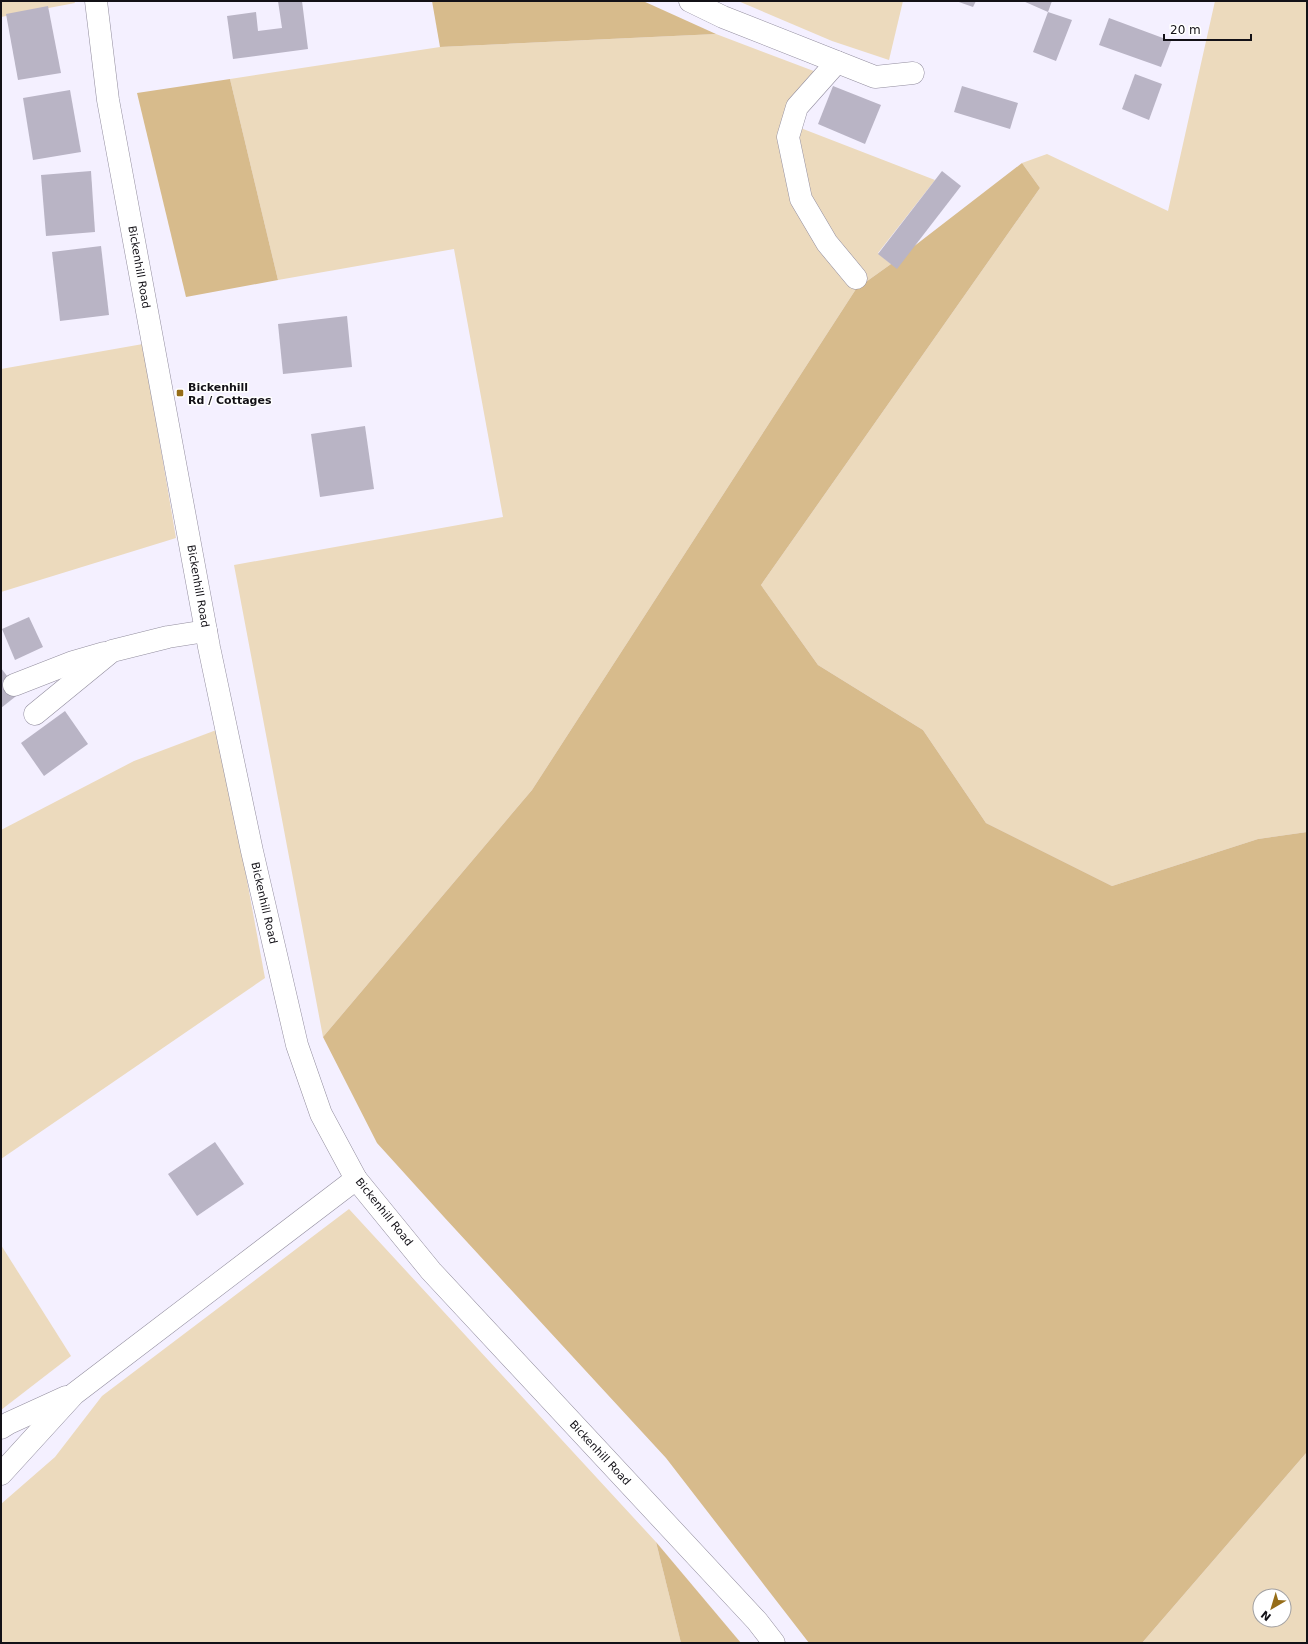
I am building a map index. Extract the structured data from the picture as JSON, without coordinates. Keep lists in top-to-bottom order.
{
  "streets": {
    "street": ["Bickenhill Road"]
  },
  "places": {
    "transit": ["Bickenhill Rd / Cottages"]
  },
  "scale_bar": "20 m",
  "north": "bottom left"
}
